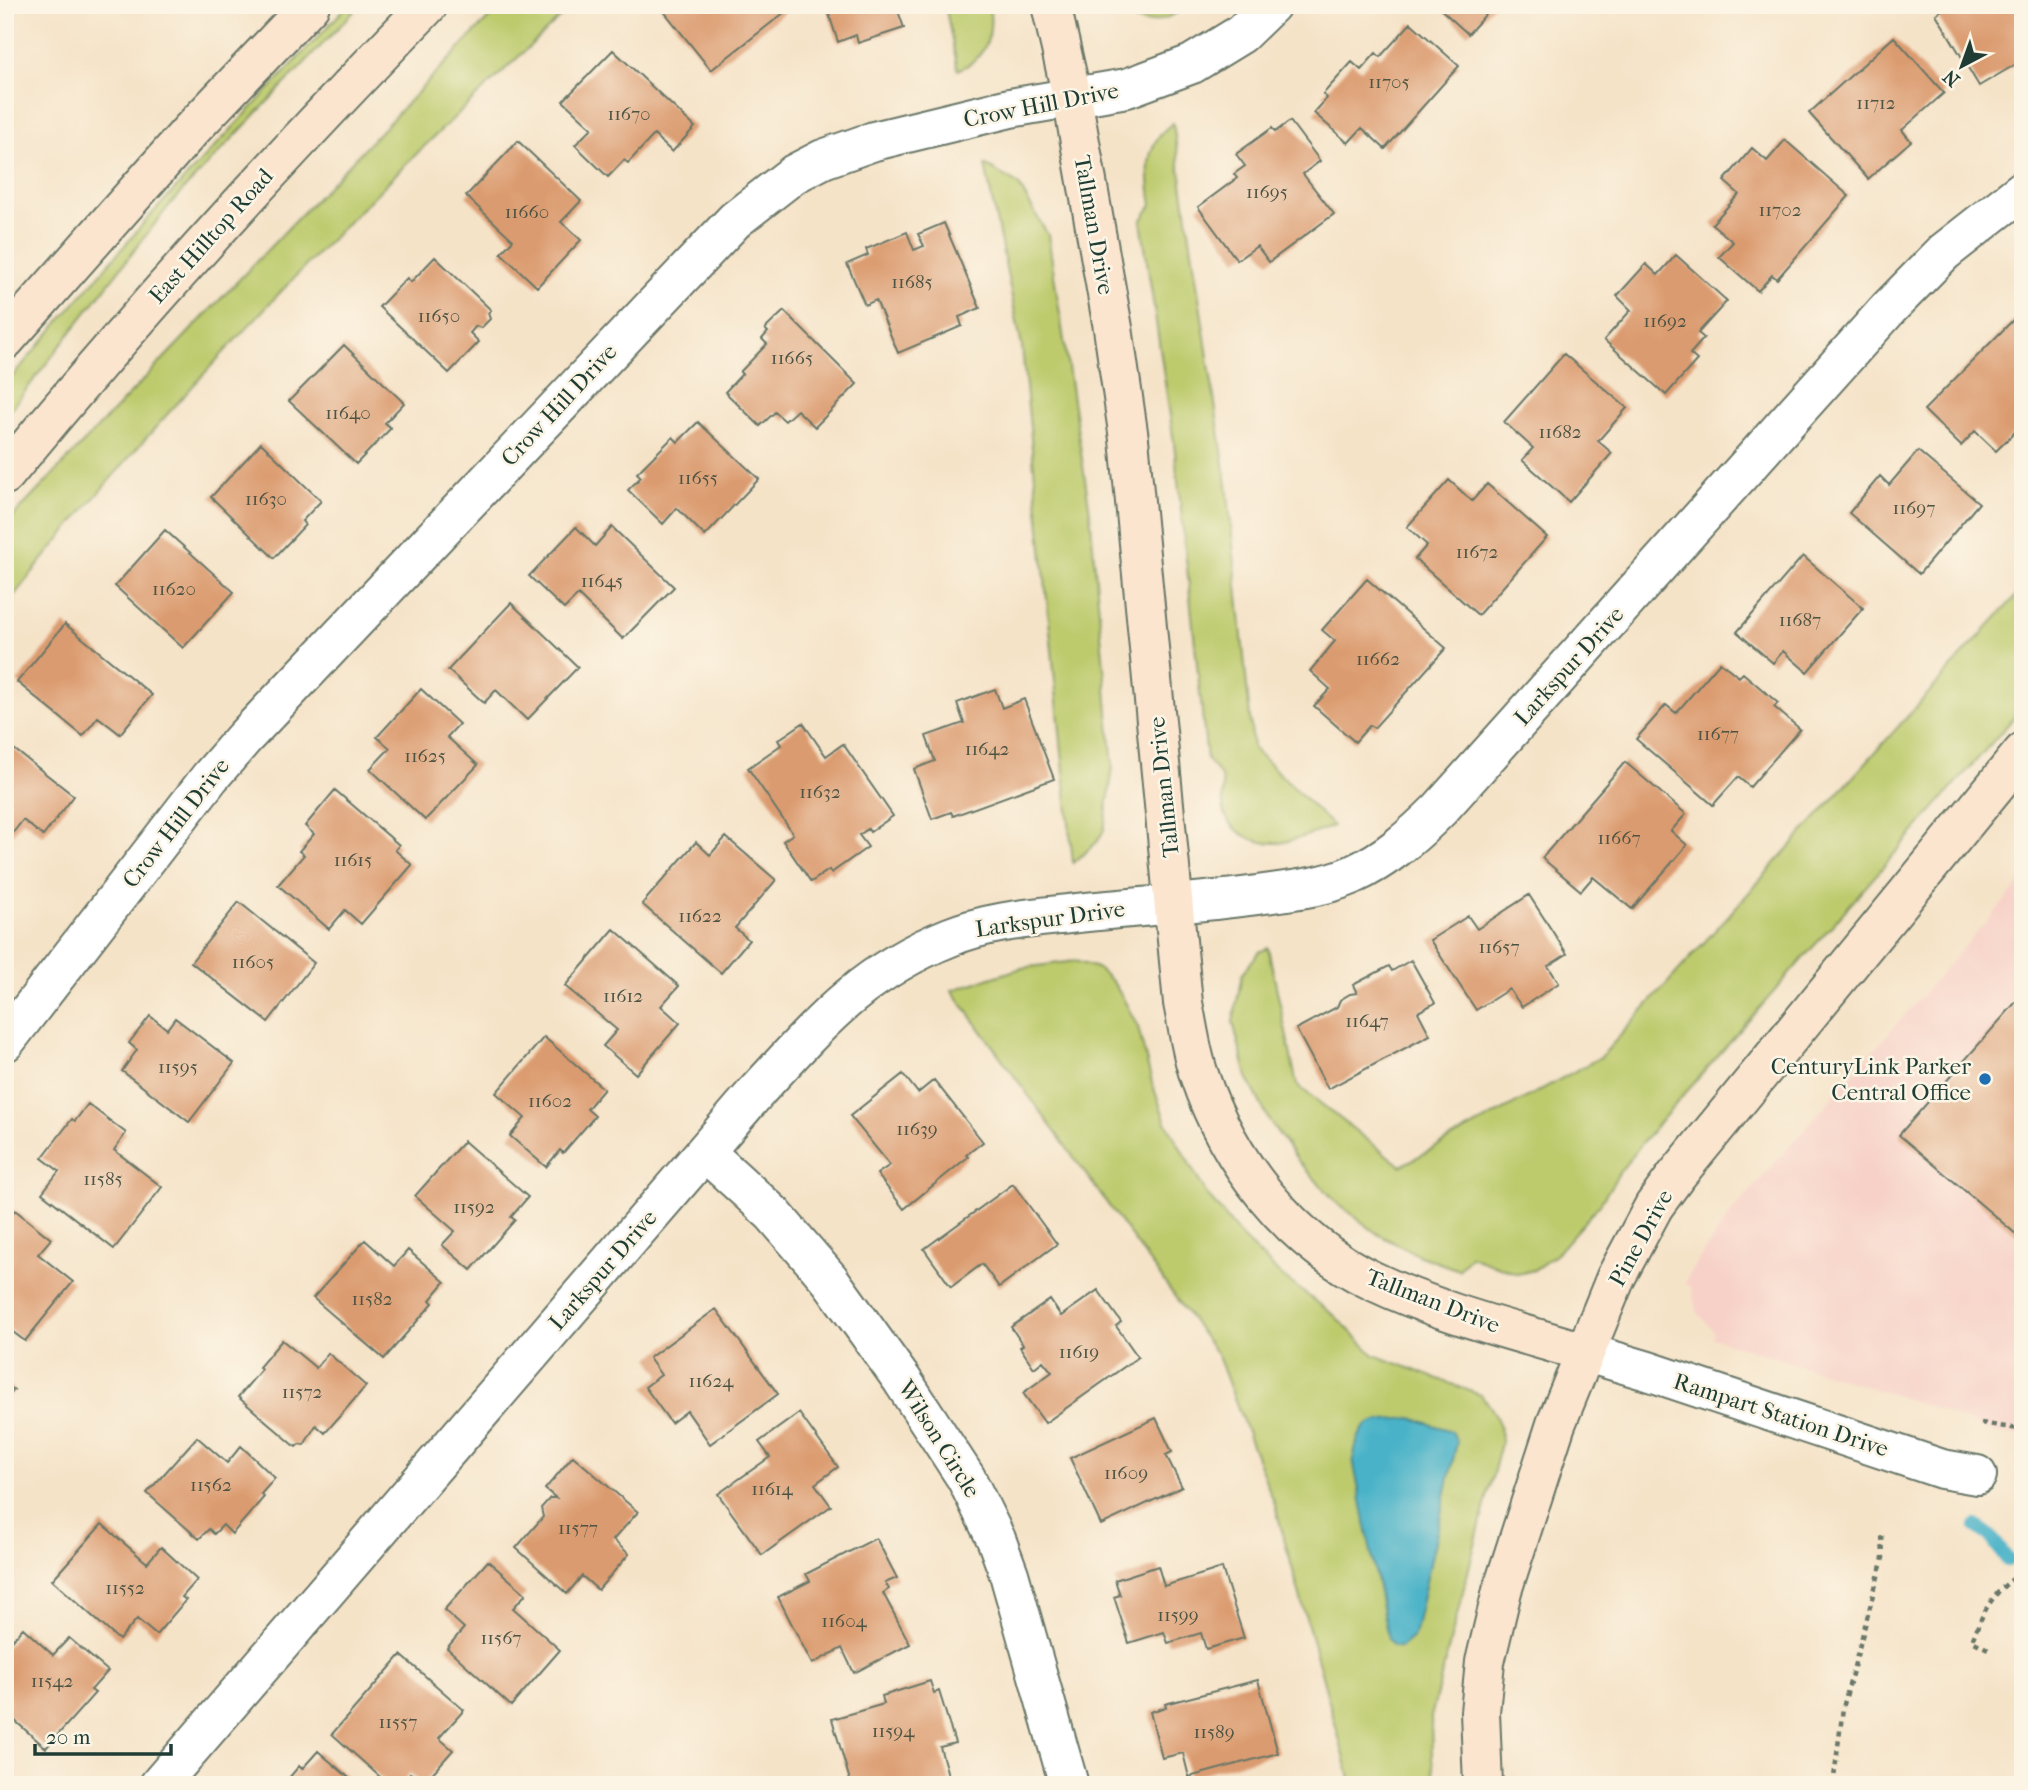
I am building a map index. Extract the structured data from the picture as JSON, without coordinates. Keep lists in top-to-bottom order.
{
  "streets": {
    "street": [
      "Crow Hill Drive",
      "Tallman Drive",
      "East Hilltop Road",
      "Larkspur Drive",
      "Pine Drive",
      "Rampart Station Drive",
      "Wilson Circle"
    ]
  },
  "crossings": [
    ["Crow Hill Drive", "Tallman Drive"],
    ["Tallman Drive", "Larkspur Drive"],
    ["Tallman Drive", "Pine Drive"],
    ["Tallman Drive", "Rampart Station Drive"],
    ["Larkspur Drive", "Wilson Circle"],
    ["Pine Drive", "Rampart Station Drive"]
  ],
  "places": ["CenturyLink Parker Central Office"],
  "house_numbers": [
    "11705",
    "11712",
    "11670",
    "11695",
    "11702",
    "11660",
    "11685",
    "11650",
    "11692",
    "11665",
    "11640",
    "11682",
    "11655",
    "11630",
    "11697",
    "11672",
    "11645",
    "11620",
    "11687",
    "11662",
    "11677",
    "11642",
    "11625",
    "11632",
    "11667",
    "11615",
    "11622",
    "11657",
    "11605",
    "11612",
    "11647",
    "11595",
    "11602",
    "11639",
    "11585",
    "11592",
    "11582",
    "11619",
    "11624",
    "11572",
    "11609",
    "11562",
    "11614",
    "11577",
    "11552",
    "11599",
    "11604",
    "11567",
    "11542",
    "11557",
    "11594",
    "11589"
  ],
  "scale_bar": "20 m",
  "north": "bottom left"
}
